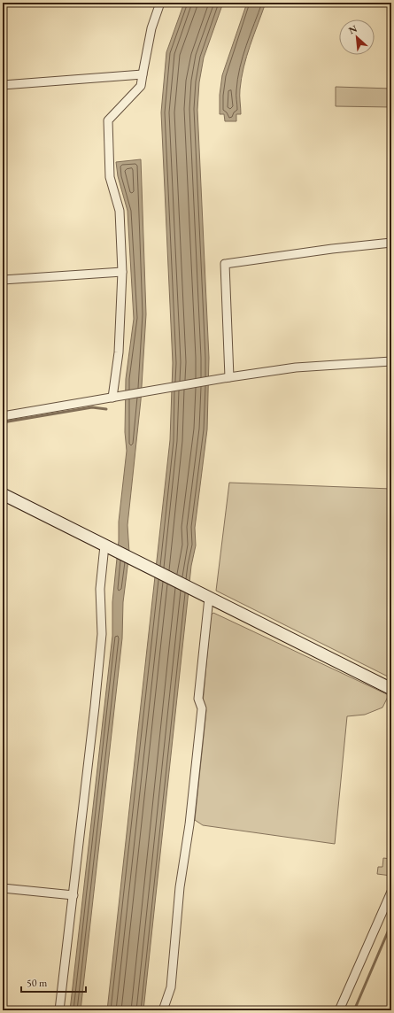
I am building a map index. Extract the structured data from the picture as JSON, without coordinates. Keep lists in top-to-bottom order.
{
  "scale_bar": "50 m",
  "north": "top left"
}
